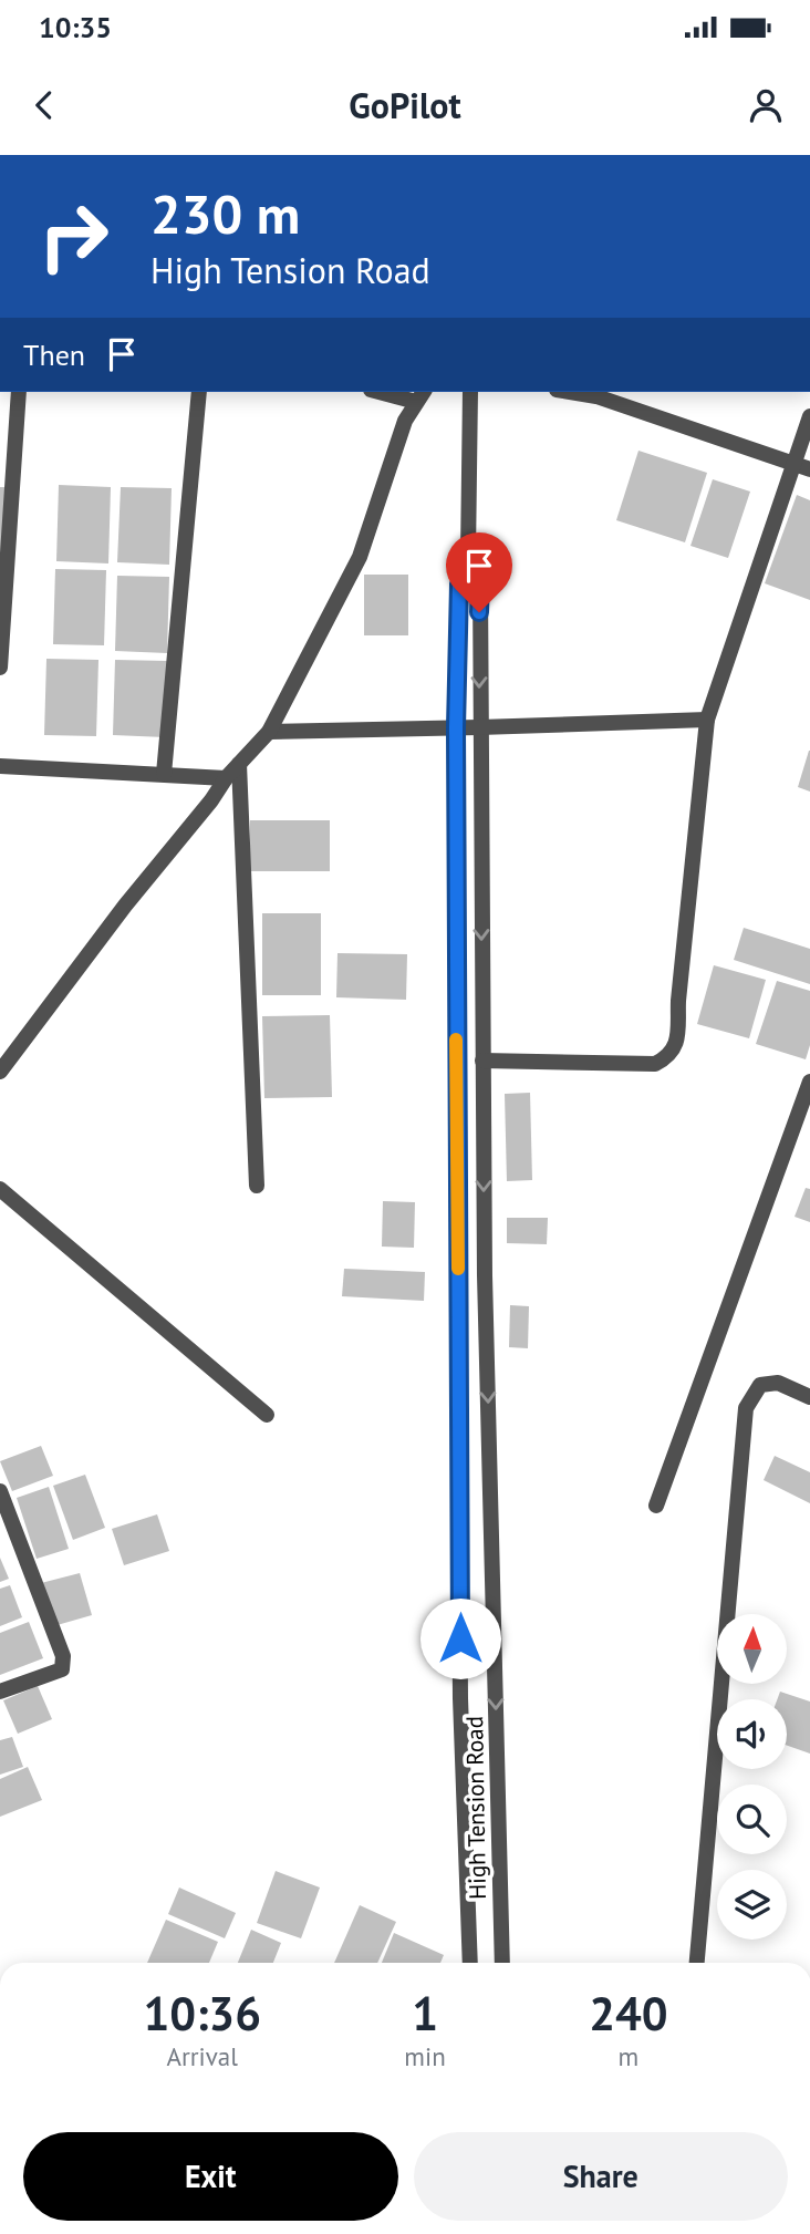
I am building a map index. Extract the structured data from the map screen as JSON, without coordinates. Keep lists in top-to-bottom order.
{
  "streets": {
    "street": ["High Tension Road"]
  },
  "north": "top",
  "page": {
    "status": "10:35",
    "header": "GoPilot",
    "turn": ["230 m", "High Tension Road"],
    "then": "Then",
    "eta": [
      "10:36",
      "Arrival",
      "1",
      "min",
      "240",
      "m"
    ],
    "buttons": ["Exit", "Share"]
  }
}
